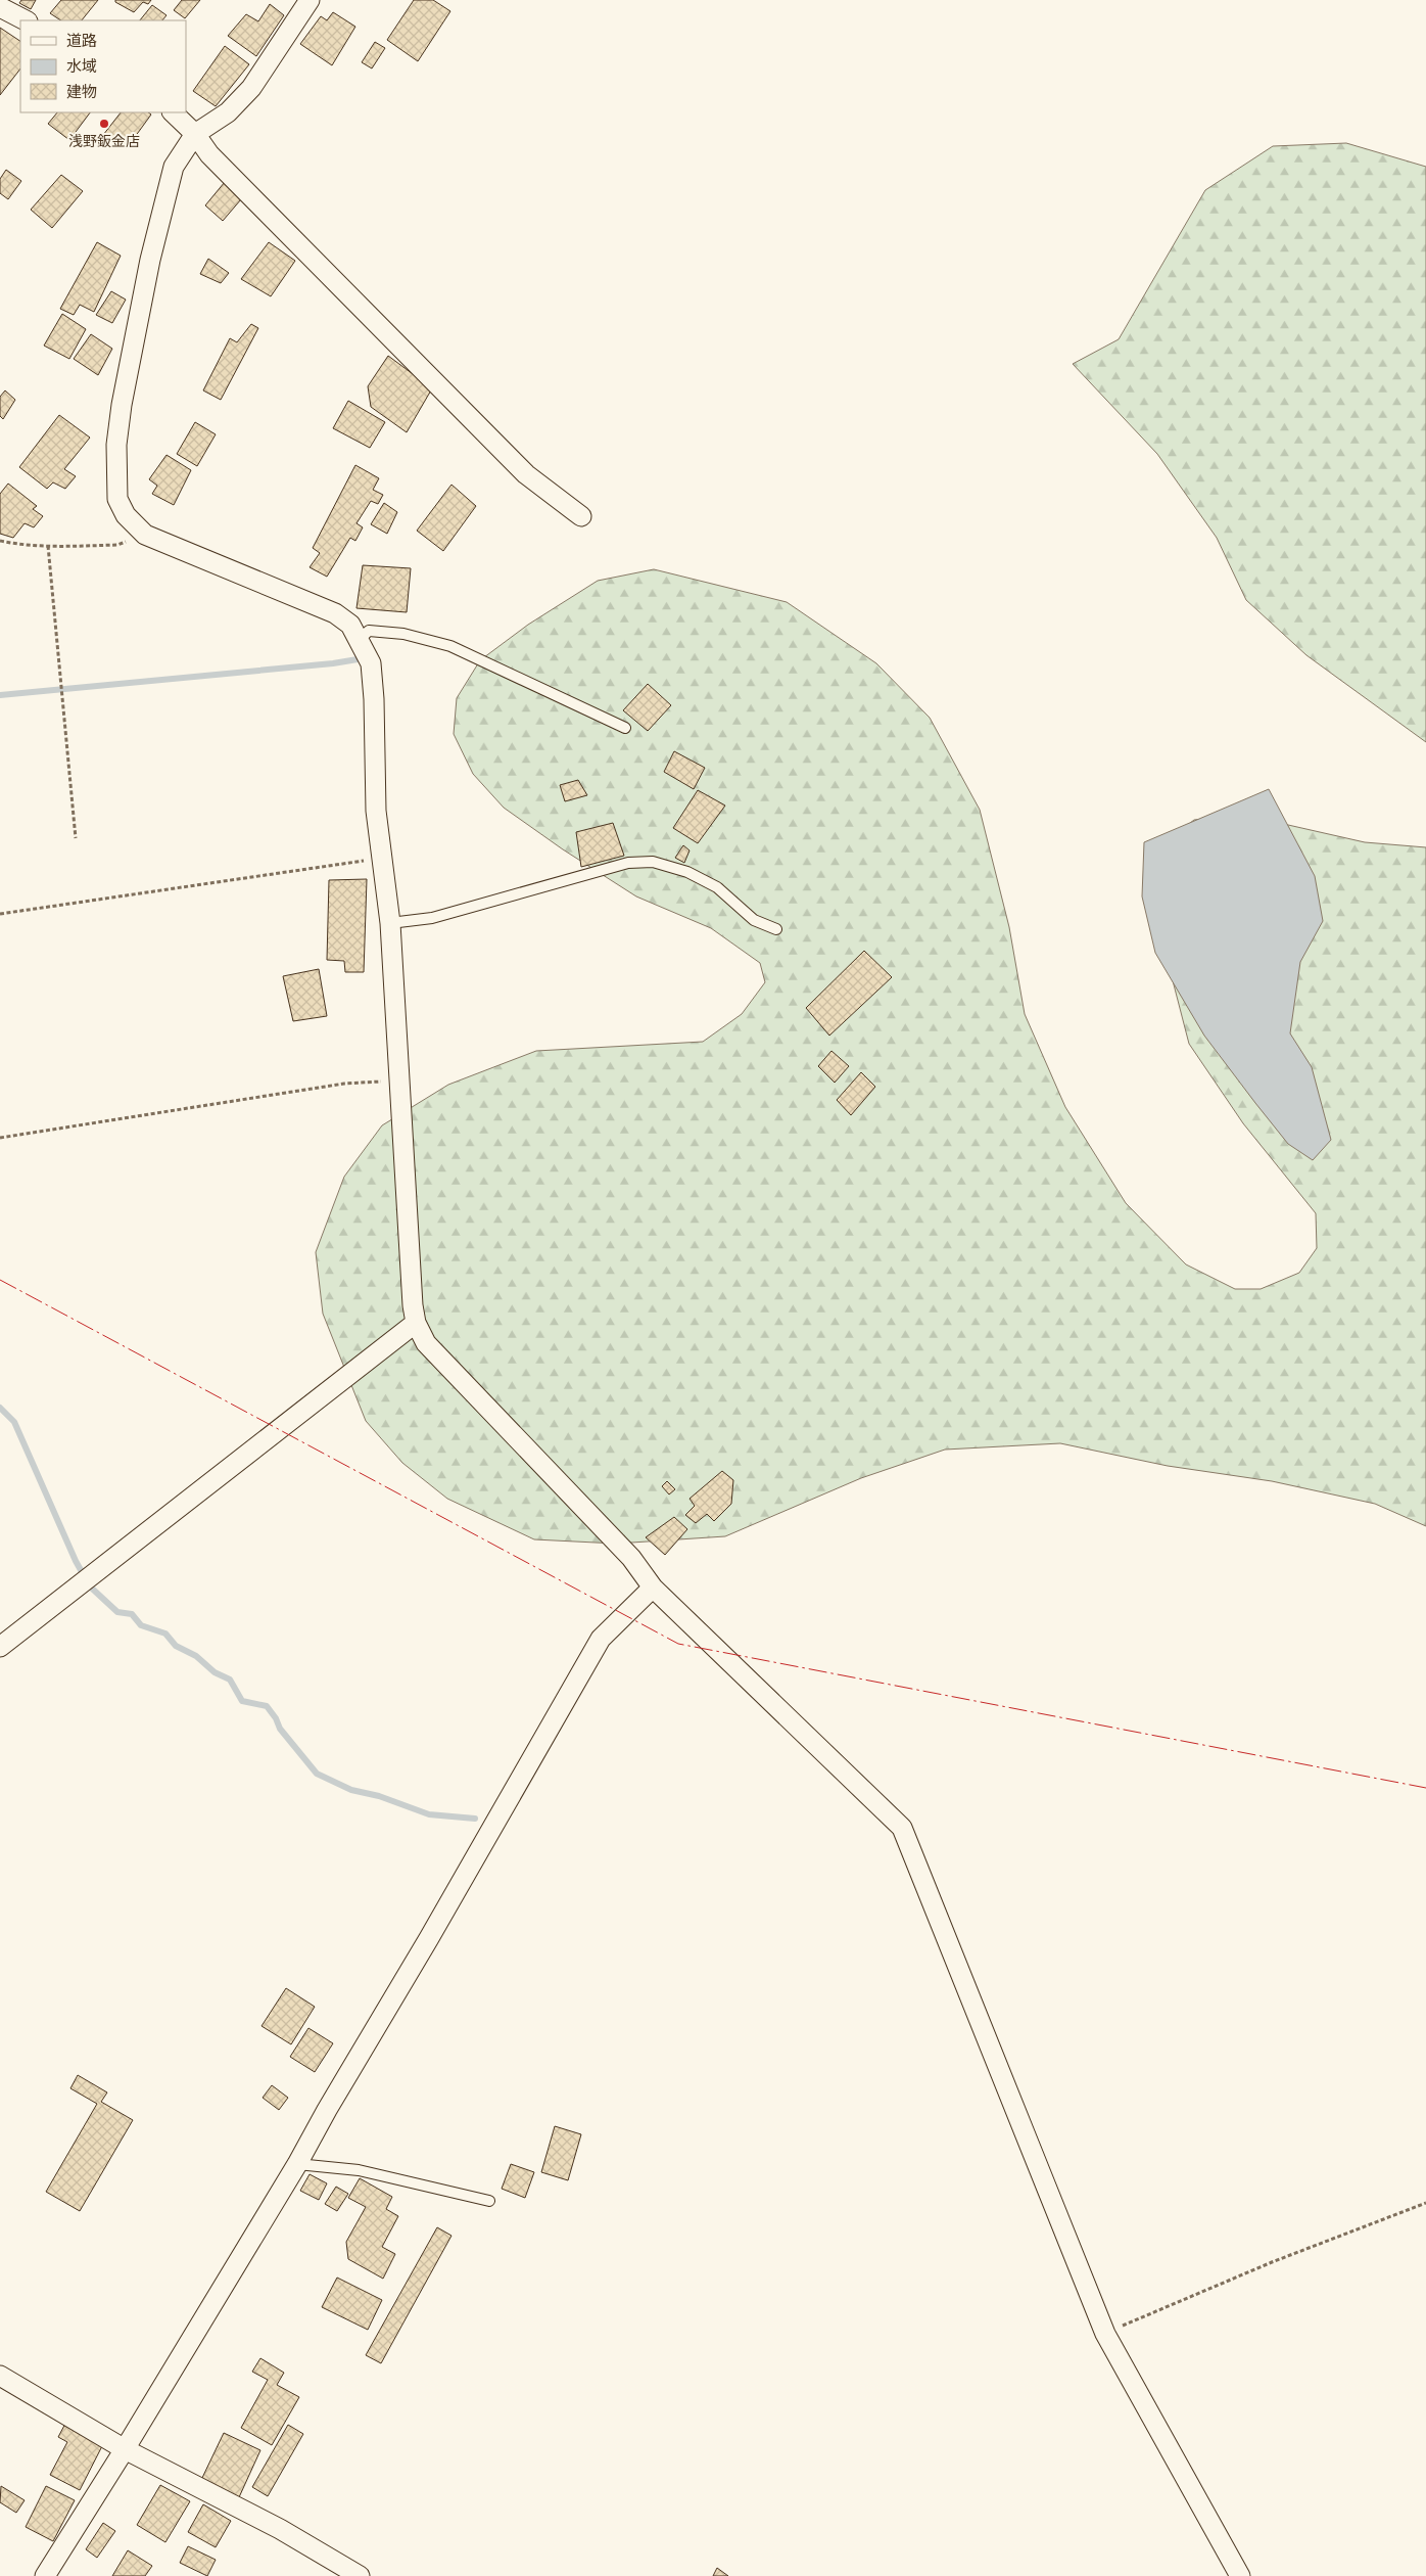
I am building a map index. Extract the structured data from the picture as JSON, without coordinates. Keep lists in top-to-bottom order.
{
  "places": ["浅野鈑金店"],
  "legend": ["道路", "水域", "建物"]
}
